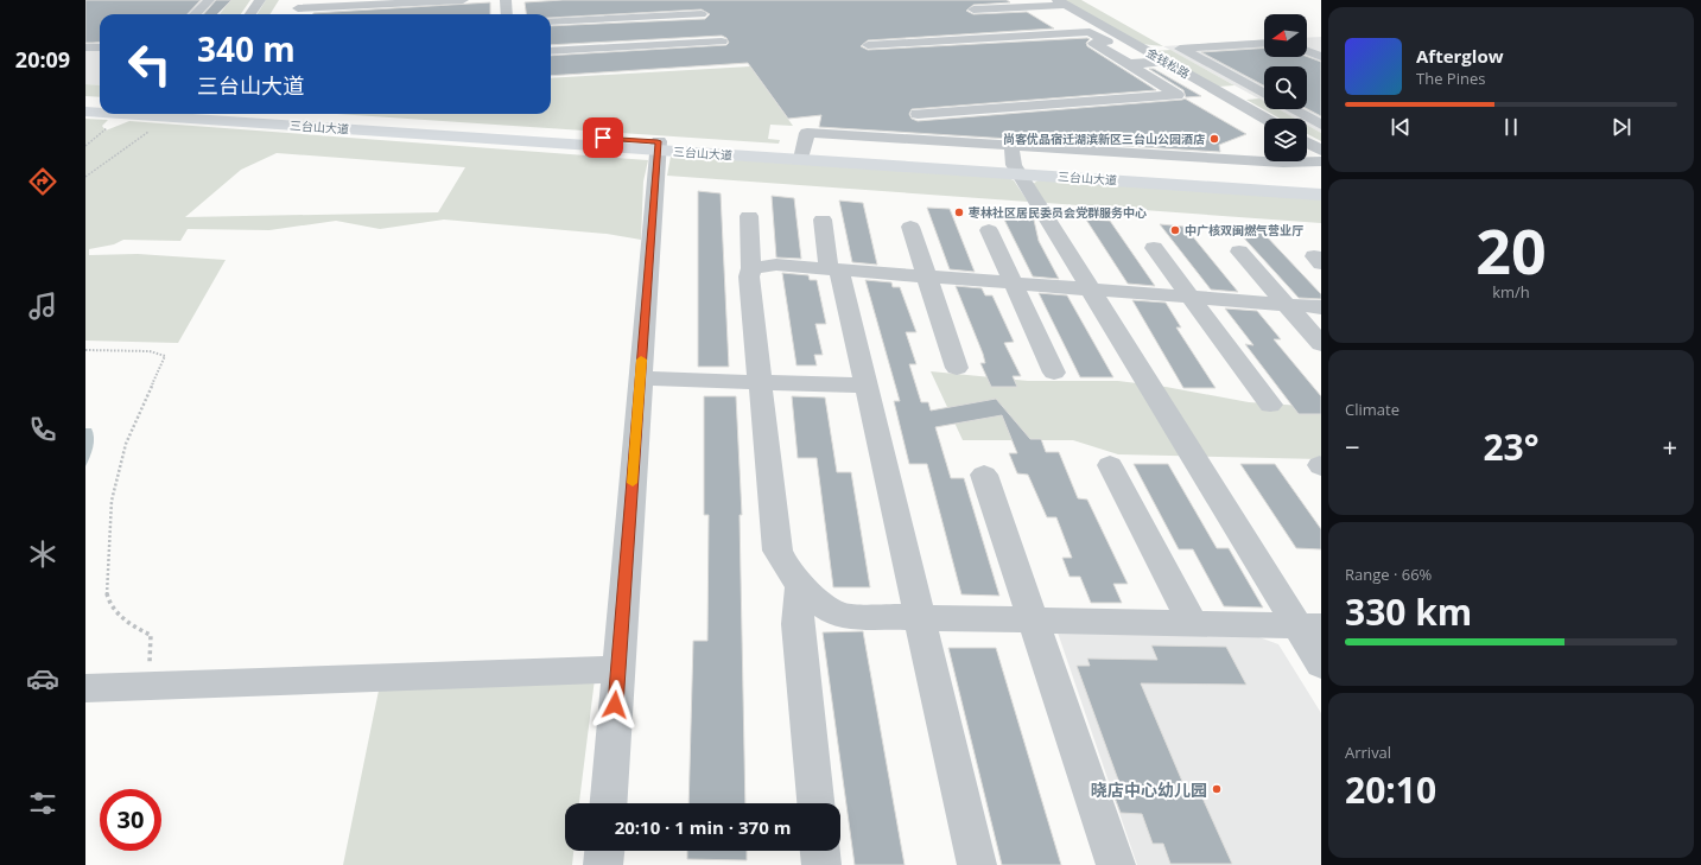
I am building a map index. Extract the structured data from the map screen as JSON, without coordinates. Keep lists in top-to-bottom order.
{
  "streets": {
    "main road": ["三台山大道"],
    "street": ["金钱松路"]
  },
  "places": [
    "尚客优品宿迁湖滨新区三台山公园酒店",
    "枣林社区居民委员会党群服务中心",
    "中广核双闽燃气营业厅",
    "晓店中心幼儿园"
  ],
  "north": "left",
  "page": {
    "tabs": "20:09",
    "turn": ["340 m", "三台山大道"],
    "song": ["Afterglow", "The Pines"],
    "tile": [
      ["20", "km/h"],
      "Climate",
      ["Range · 66%", "330 km"],
      ["Arrival", "20:10"]
    ],
    "heat": ["−", "23°", "+"],
    "limit": "30",
    "trip": "20:10 · 1 min · 370 m"
  }
}
